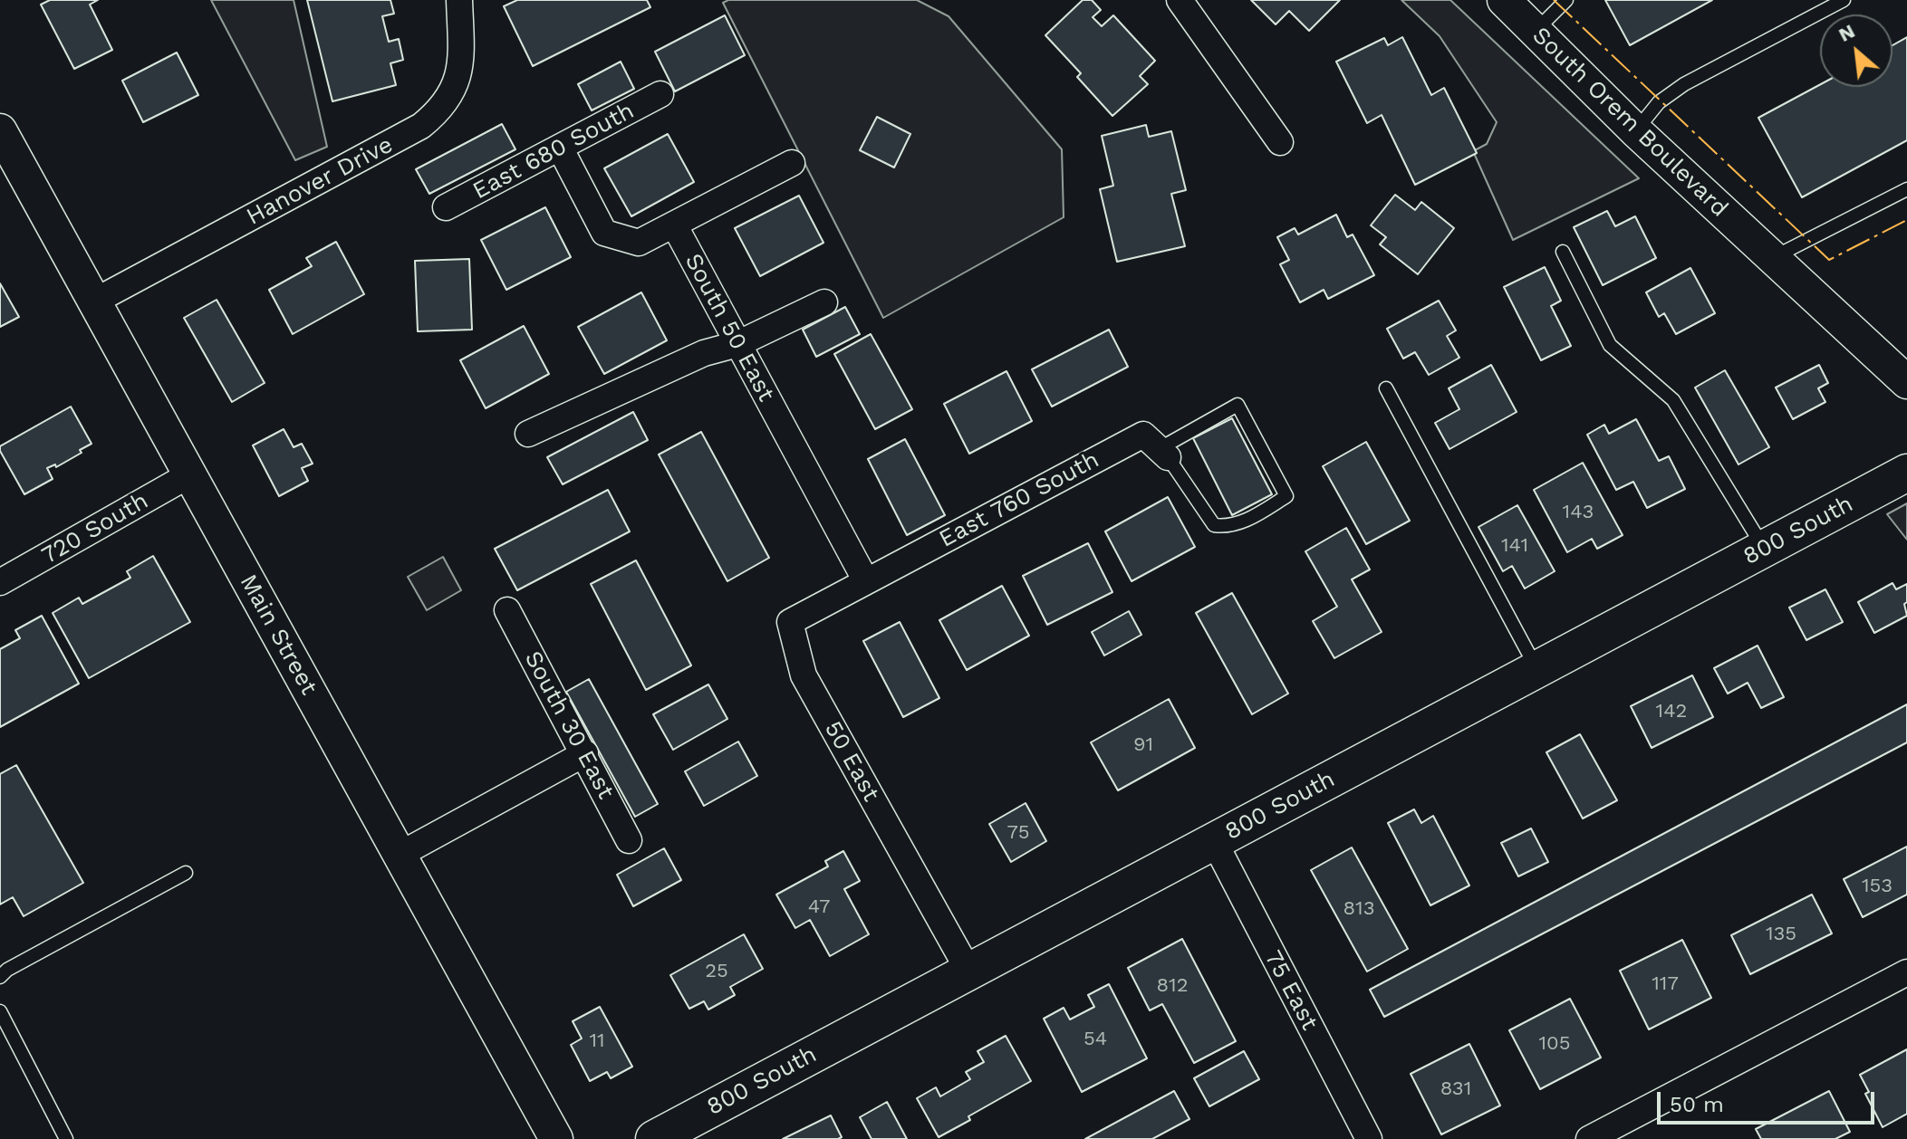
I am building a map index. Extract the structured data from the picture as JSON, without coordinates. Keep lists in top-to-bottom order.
{
  "streets": {
    "main road": ["800 South"],
    "street": [
      "South Orem Boulevard",
      "East 680 South",
      "Hanover Drive",
      "South 50 East",
      "East 760 South",
      "720 South",
      "Main Street",
      "South 30 East",
      "50 East",
      "75 East"
    ]
  },
  "crossings": [
    ["East 680 South", "South 50 East"],
    ["Hanover Drive", "Main Street"],
    ["South 50 East", "East 760 South"],
    ["South 50 East", "50 East"],
    ["East 760 South", "50 East"],
    ["720 South", "Main Street"],
    ["800 South", "50 East"],
    ["800 South", "75 East"]
  ],
  "house_numbers": [
    "143",
    "141",
    "142",
    "91",
    "75",
    "153",
    "47",
    "813",
    "135",
    "25",
    "117",
    "812",
    "54",
    "11",
    "105",
    "831"
  ],
  "scale_bar": "50 m",
  "north": "top left"
}
